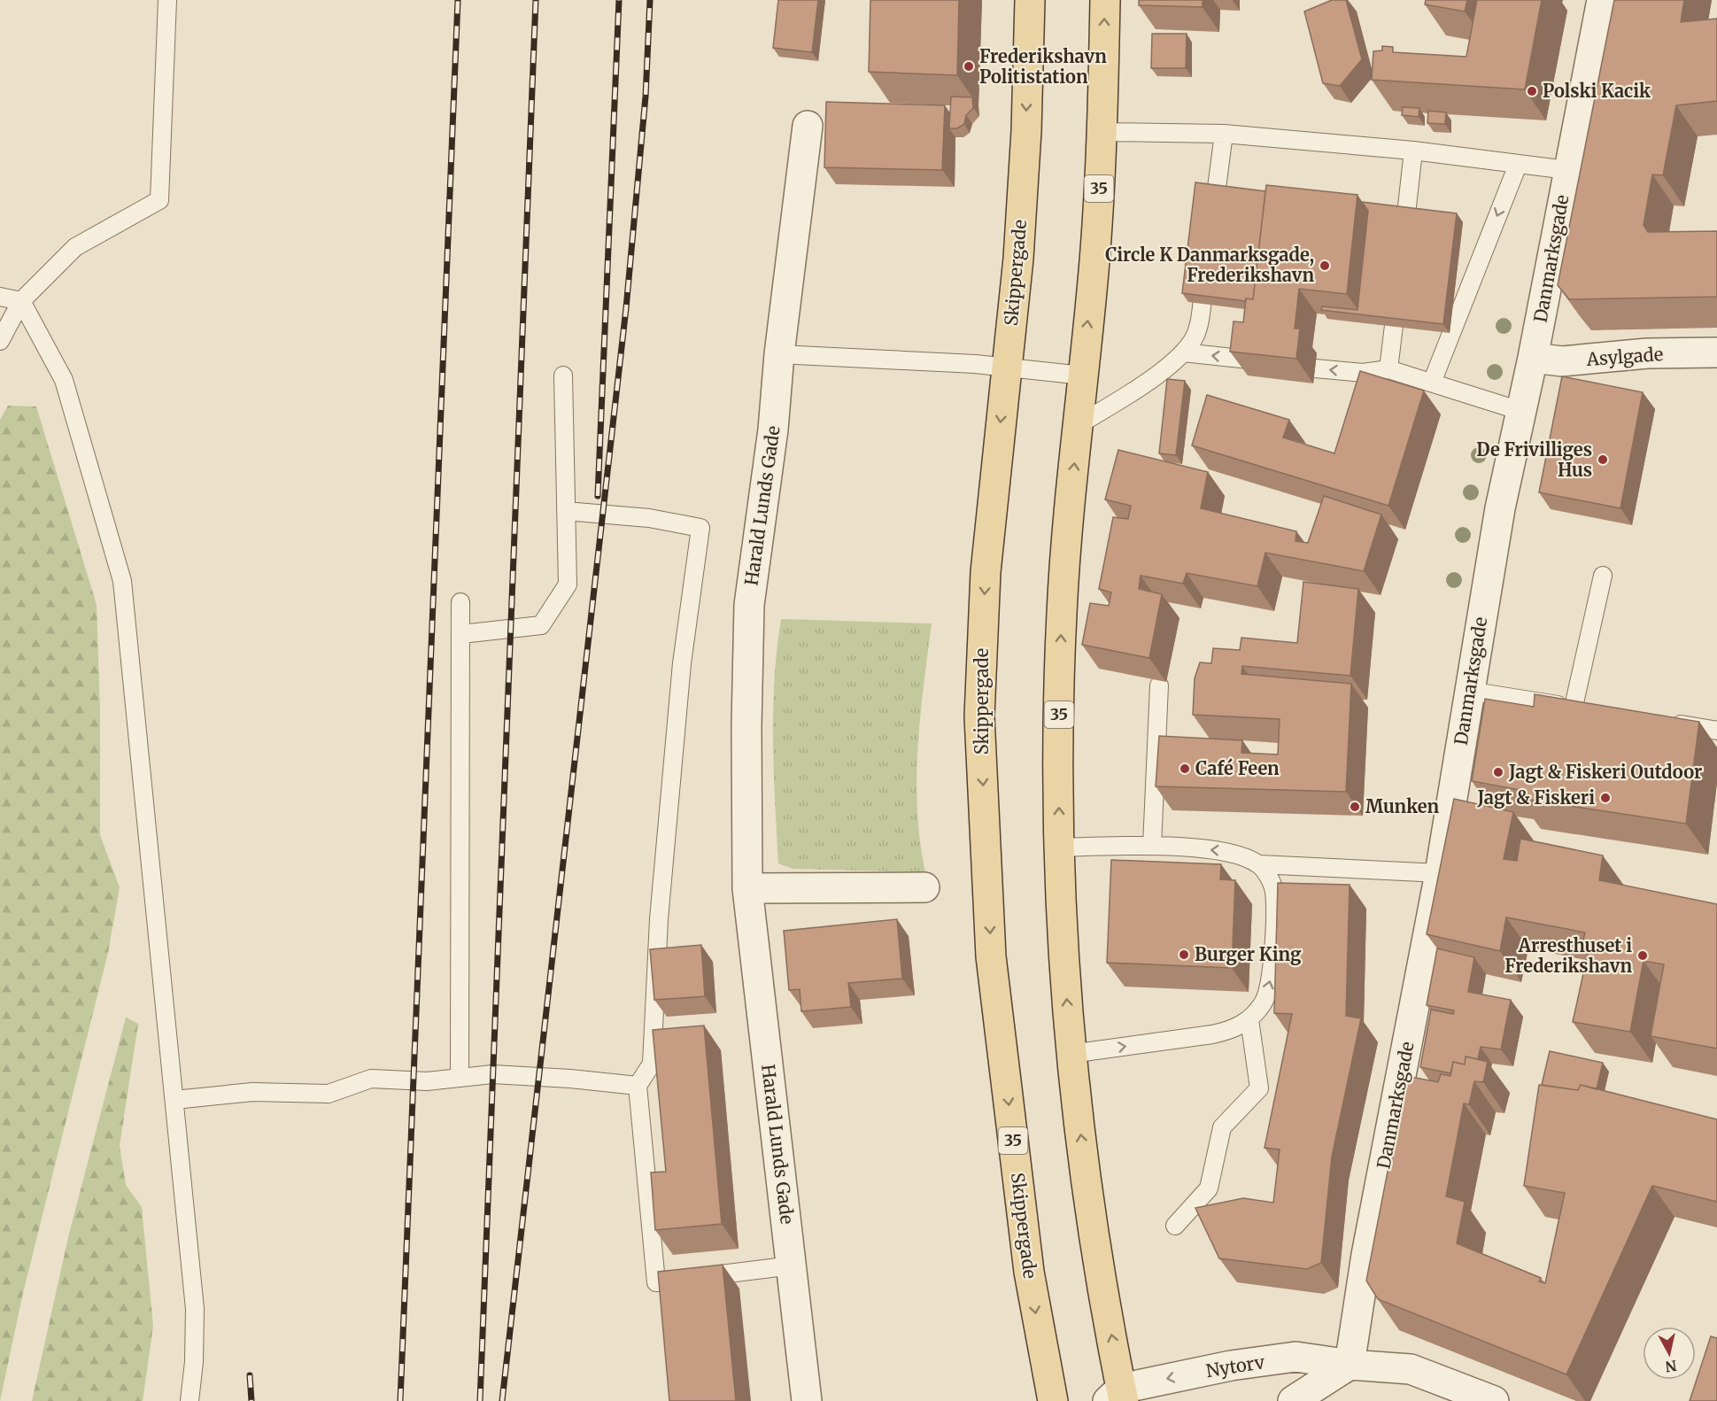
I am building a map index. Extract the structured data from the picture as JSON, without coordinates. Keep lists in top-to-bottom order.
{
  "streets": {
    "main road": ["35", "Skippergade"],
    "street": [
      "Danmarksgade",
      "Asylgade",
      "Harald Lunds Gade",
      "Nytorv"
    ]
  },
  "crossings": [
    ["35", "Nytorv"],
    ["Danmarksgade", "Asylgade"],
    ["Danmarksgade", "Nytorv"]
  ],
  "one_way": ["Nytorv"],
  "places": [
    "Frederikshavn Politistation",
    "Polski Kacik",
    "Circle K Danmarksgade, Frederikshavn",
    "De Frivilliges Hus",
    "Café Feen",
    "Jagt & Fiskeri Outdoor",
    "Jagt & Fiskeri",
    "Munken",
    "Burger King",
    "Arresthuset i Frederikshavn"
  ],
  "north": "bottom"
}
